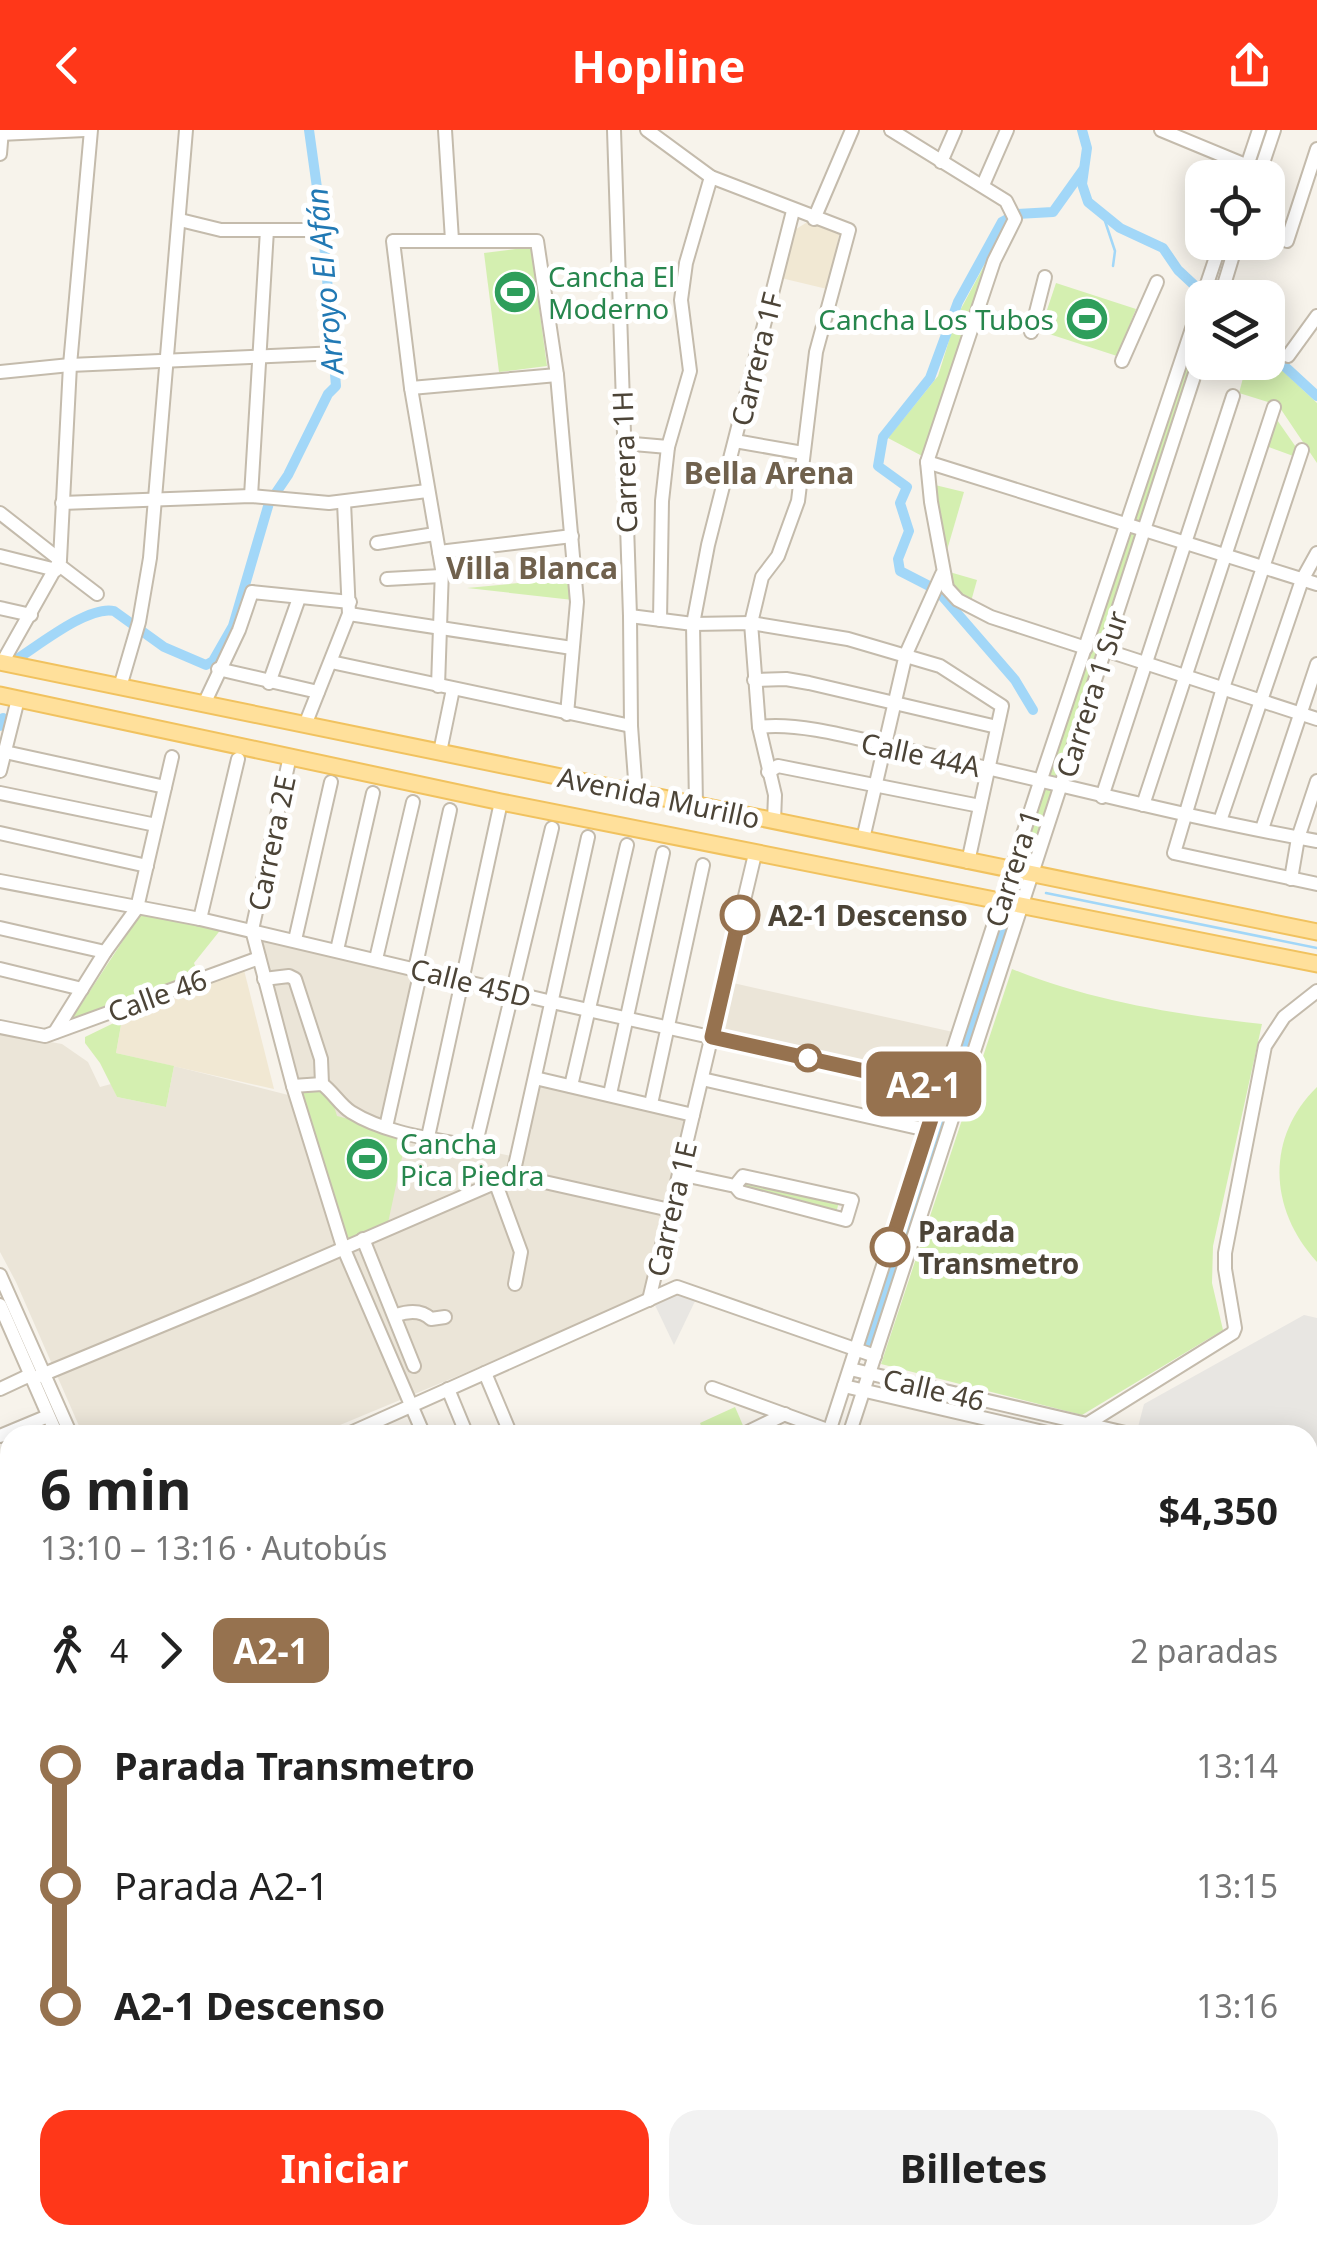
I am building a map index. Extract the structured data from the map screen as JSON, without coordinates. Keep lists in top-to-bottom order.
{
  "streets": {
    "main road": ["Avenida Murillo"],
    "street": [
      "Carrera 1F",
      "Carrera 1H",
      "Carrera 1 Sur",
      "Calle 44A",
      "Carrera 2E",
      "Carrera 1",
      "Calle 45D",
      "Calle 46",
      "Carrera 1E"
    ]
  },
  "crossings": [
    ["Carrera 1F", "Avenida Murillo"],
    ["Carrera 1H", "Avenida Murillo"],
    ["Carrera 1 Sur", "Calle 44A"],
    ["Carrera 1 Sur", "Avenida Murillo"],
    ["Carrera 1 Sur", "Calle 46"],
    ["Calle 44A", "Carrera 1"],
    ["Avenida Murillo", "Carrera 2E"],
    ["Avenida Murillo", "Carrera 1"],
    ["Avenida Murillo", "Carrera 1E"],
    ["Carrera 2E", "Calle 45D"],
    ["Carrera 1", "Calle 45D"],
    ["Carrera 1", "Calle 46"],
    ["Calle 45D", "Carrera 1E"],
    ["Calle 46", "Carrera 1E"]
  ],
  "districts": ["Bella Arena", "Villa Blanca"],
  "water": ["Arroyo El Afán"],
  "places": {
    "sports": ["Cancha El Moderno", "Cancha Los Tubos", "Cancha Pica Piedra"],
    "other": ["A2-1 Descenso", "Parada Transmetro"]
  },
  "lines": ["bus line A2-1"],
  "page": {
    "header": "Hopline",
    "on_map": "A2-1",
    "heading": ["6 min", "13:10 – 13:16 · Autobús", "$4,350"],
    "legs": ["4", "A2-1", "2 paradas"],
    "list": [
      {
        "name": "Parada Transmetro",
        "value": "13:14"
      },
      {
        "name": "Parada A2-1",
        "value": "13:15"
      },
      {
        "name": "A2-1 Descenso",
        "value": "13:16"
      }
    ],
    "buttons": ["Iniciar", "Billetes"]
  }
}
